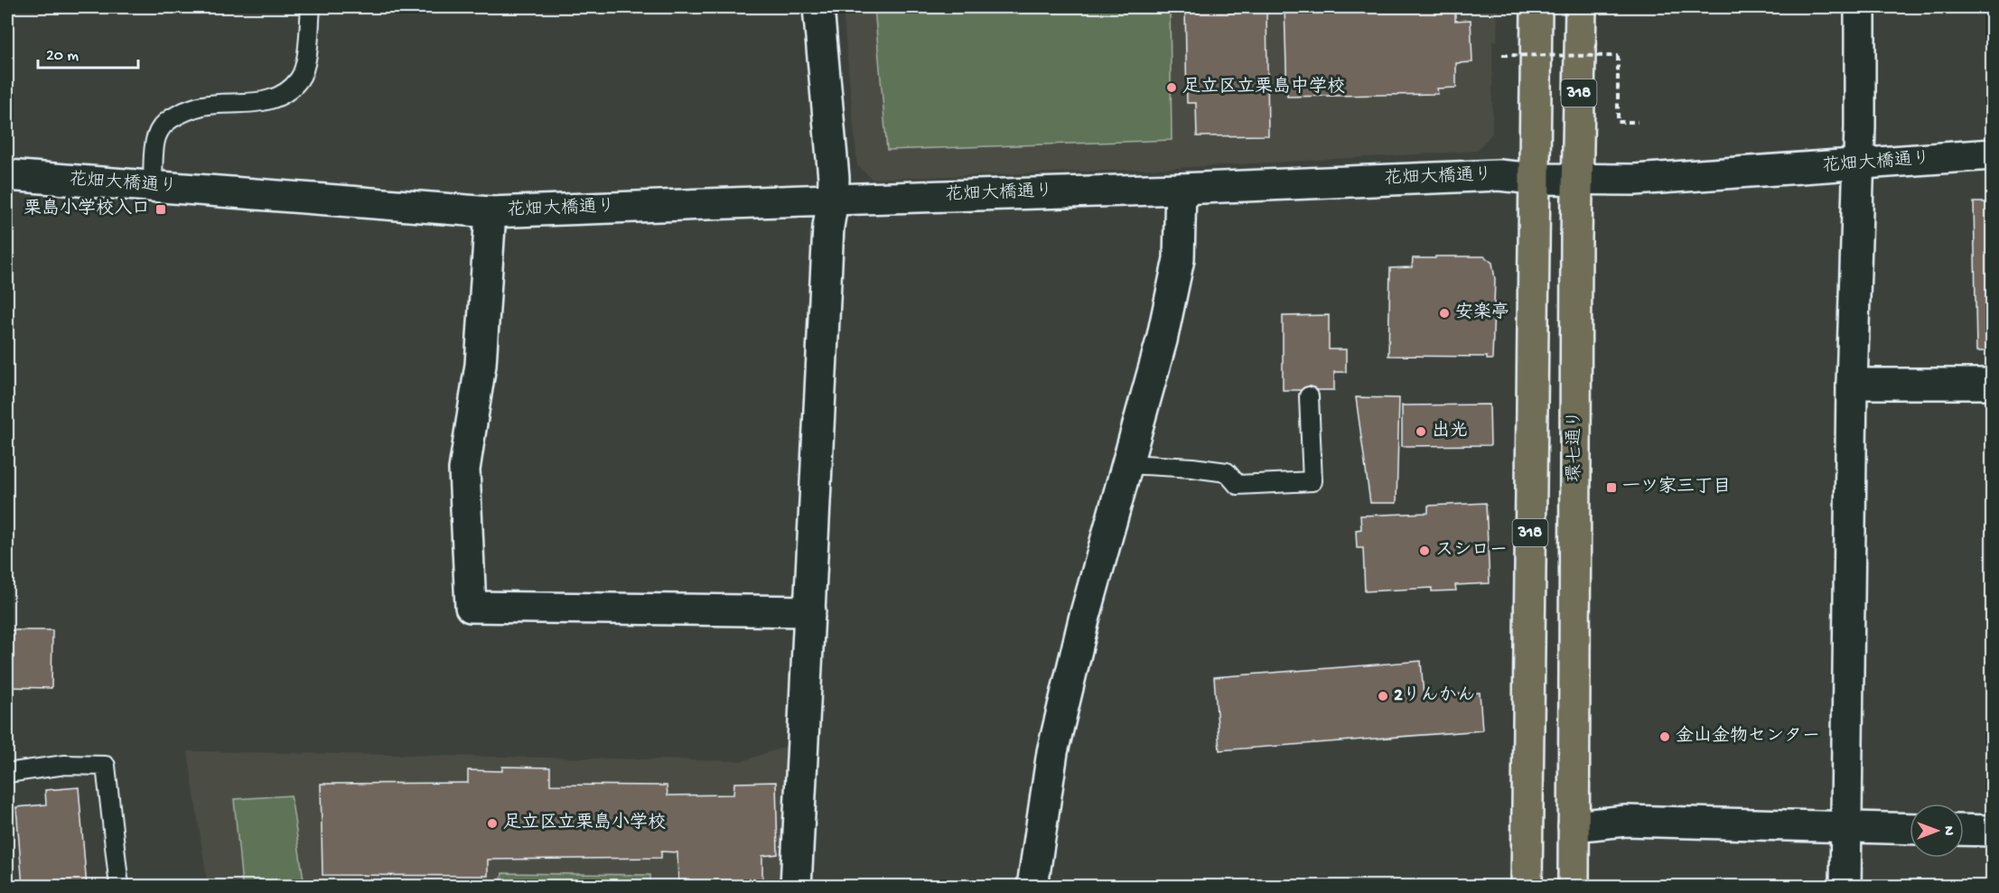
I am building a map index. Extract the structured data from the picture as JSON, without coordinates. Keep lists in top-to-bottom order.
{
  "streets": {
    "main road": ["318", "環七通り"],
    "street": ["花畑大橋通り"]
  },
  "crossings": [
    ["318", "花畑大橋通り"],
    ["花畑大橋通り", "環七通り"]
  ],
  "places": {
    "other": [
      "足立区立栗島中学校",
      "安楽亭",
      "出光",
      "スシロー",
      "2りんかん",
      "金山金物センター",
      "足立区立栗島小学校"
    ],
    "transit": ["栗島小学校入口", "一ツ家三丁目"]
  },
  "scale_bar": "20 m",
  "north": "right"
}
